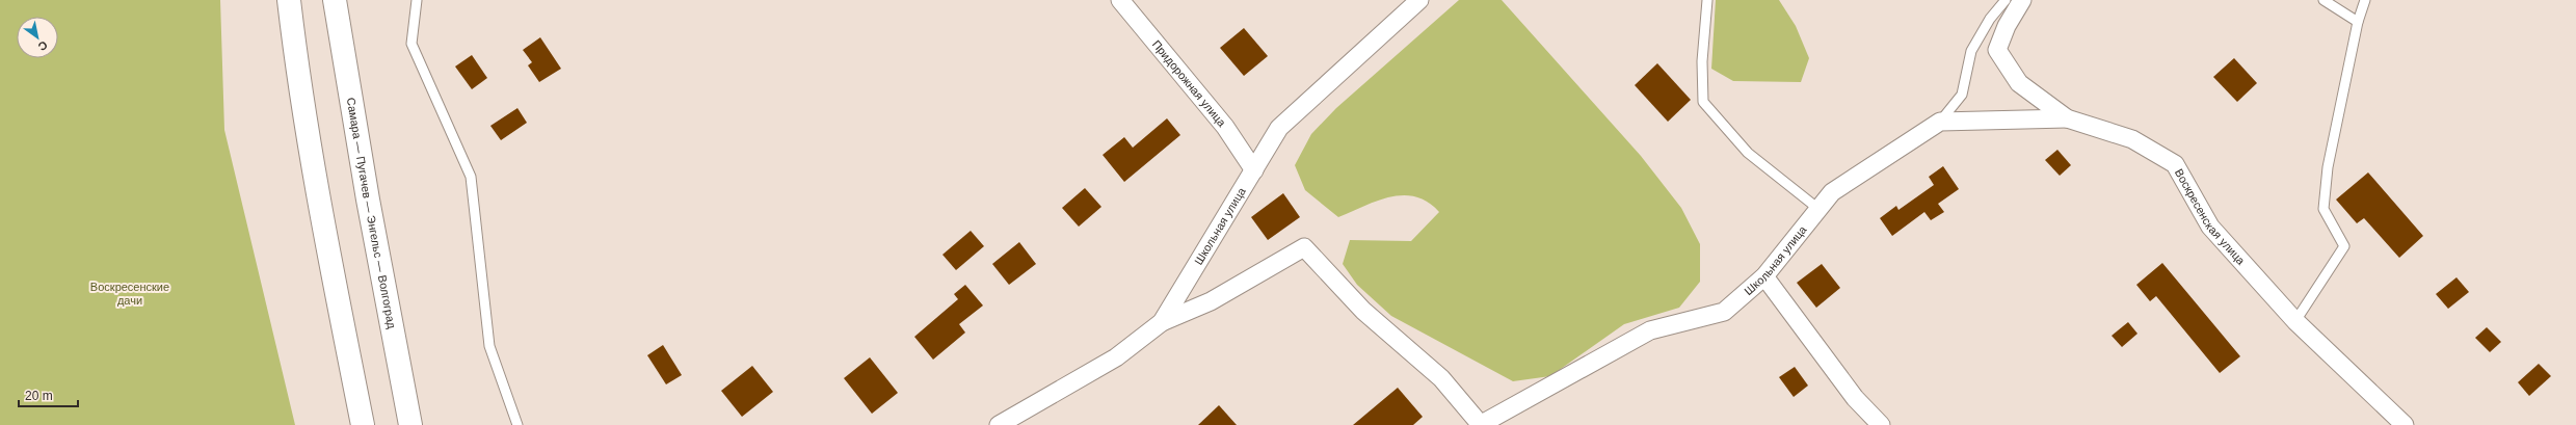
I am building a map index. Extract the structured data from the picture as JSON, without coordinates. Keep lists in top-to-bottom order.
{
  "streets": {
    "main road": ["Самара — Пугачев — Энгельс — Волгоград"],
    "street": ["Придорожная улица", "Воскресенская улица", "Школьная улица"]
  },
  "crossings": [
    ["Придорожная улица", "Школьная улица"]
  ],
  "parks": ["Воскресенские дачи"],
  "scale_bar": "20 m",
  "north": "bottom right"
}
